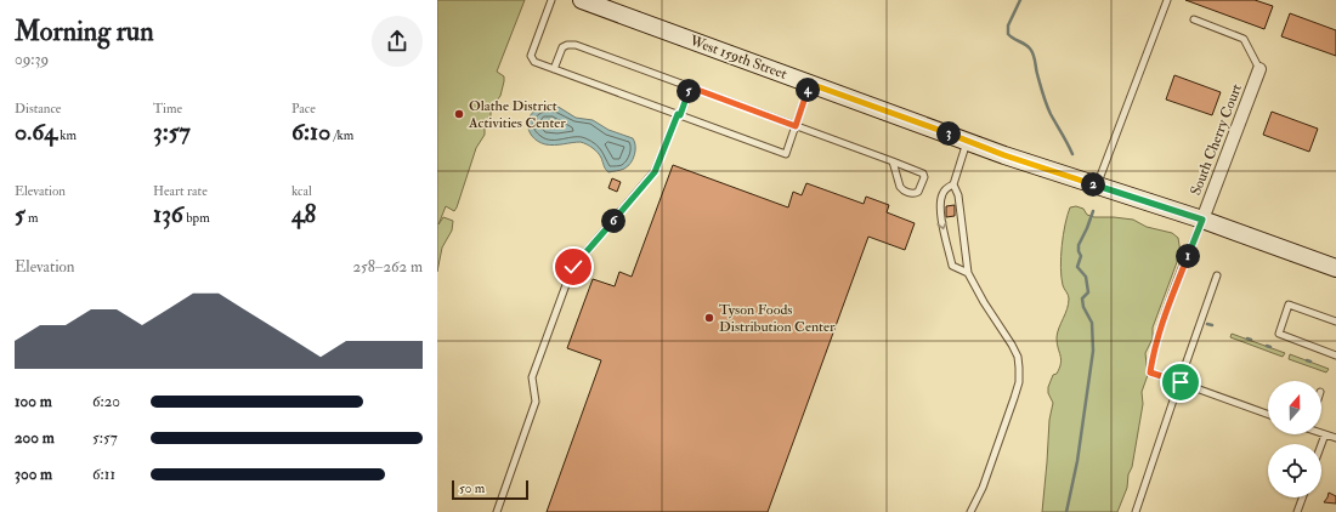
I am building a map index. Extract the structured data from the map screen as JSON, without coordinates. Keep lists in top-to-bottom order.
{
  "streets": {
    "street": ["West 159th Street", "South Cherry Court"]
  },
  "crossings": [
    ["West 159th Street", "South Cherry Court"]
  ],
  "places": ["Olathe District Activities Center", "Tyson Foods Distribution Center"],
  "scale_bar": "50 m",
  "north": "top",
  "page": {
    "heading": ["Morning run", "09:39"],
    "pins": [
      "4",
      "5",
      "3",
      "2",
      "6",
      "1"
    ],
    "stats": [
      ["Distance", "0.64 km"],
      ["Time", "3:57"],
      ["Pace", "6:10 /km"],
      ["Elevation", "5 m"],
      ["Heart rate", "136 bpm"],
      ["kcal", "48"]
    ],
    "chart": ["Elevation", "258–262 m"],
    "list": [
      {
        "name": "100 m",
        "note": "6:20"
      },
      {
        "name": "200 m",
        "note": "5:57"
      },
      {
        "name": "300 m",
        "note": "6:11"
      }
    ],
    "scale": "50 m"
  }
}
